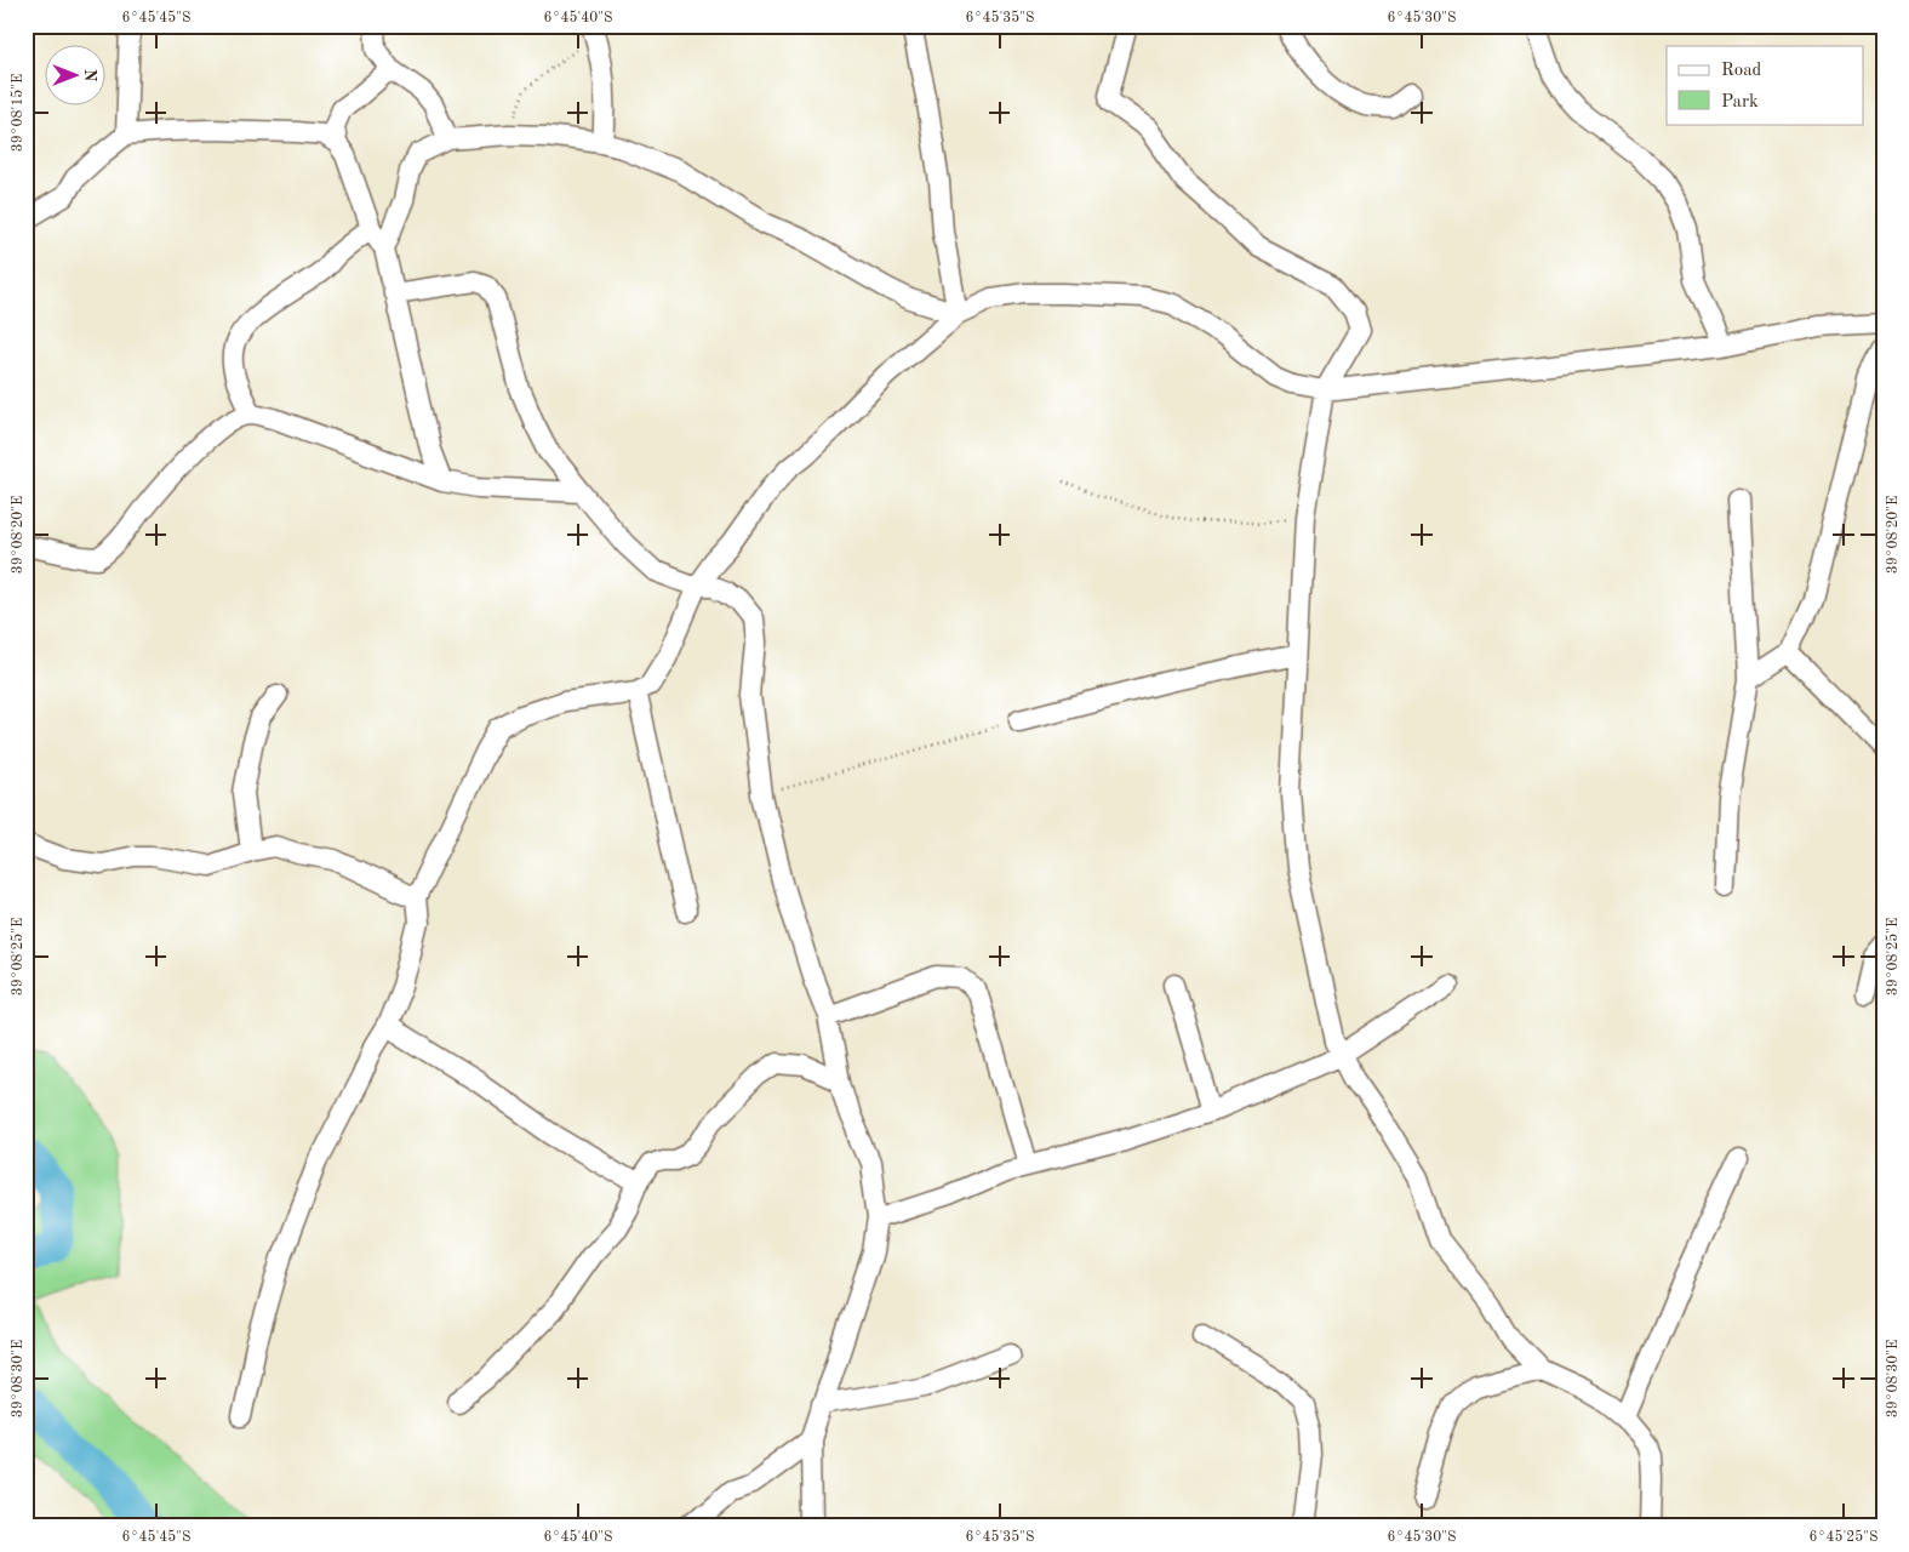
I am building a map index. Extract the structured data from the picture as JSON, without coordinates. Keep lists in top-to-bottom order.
{
  "legend": ["Road", "Park"],
  "north": "right",
  "coordinates": [
    "6°45'45\"S",
    "6°45'40\"S",
    "6°45'35\"S",
    "6°45'30\"S",
    "39°08'15\"E",
    "39°08'20\"E",
    "39°08'25\"E",
    "39°08'30\"E",
    "6°45'25\"S"
  ]
}
